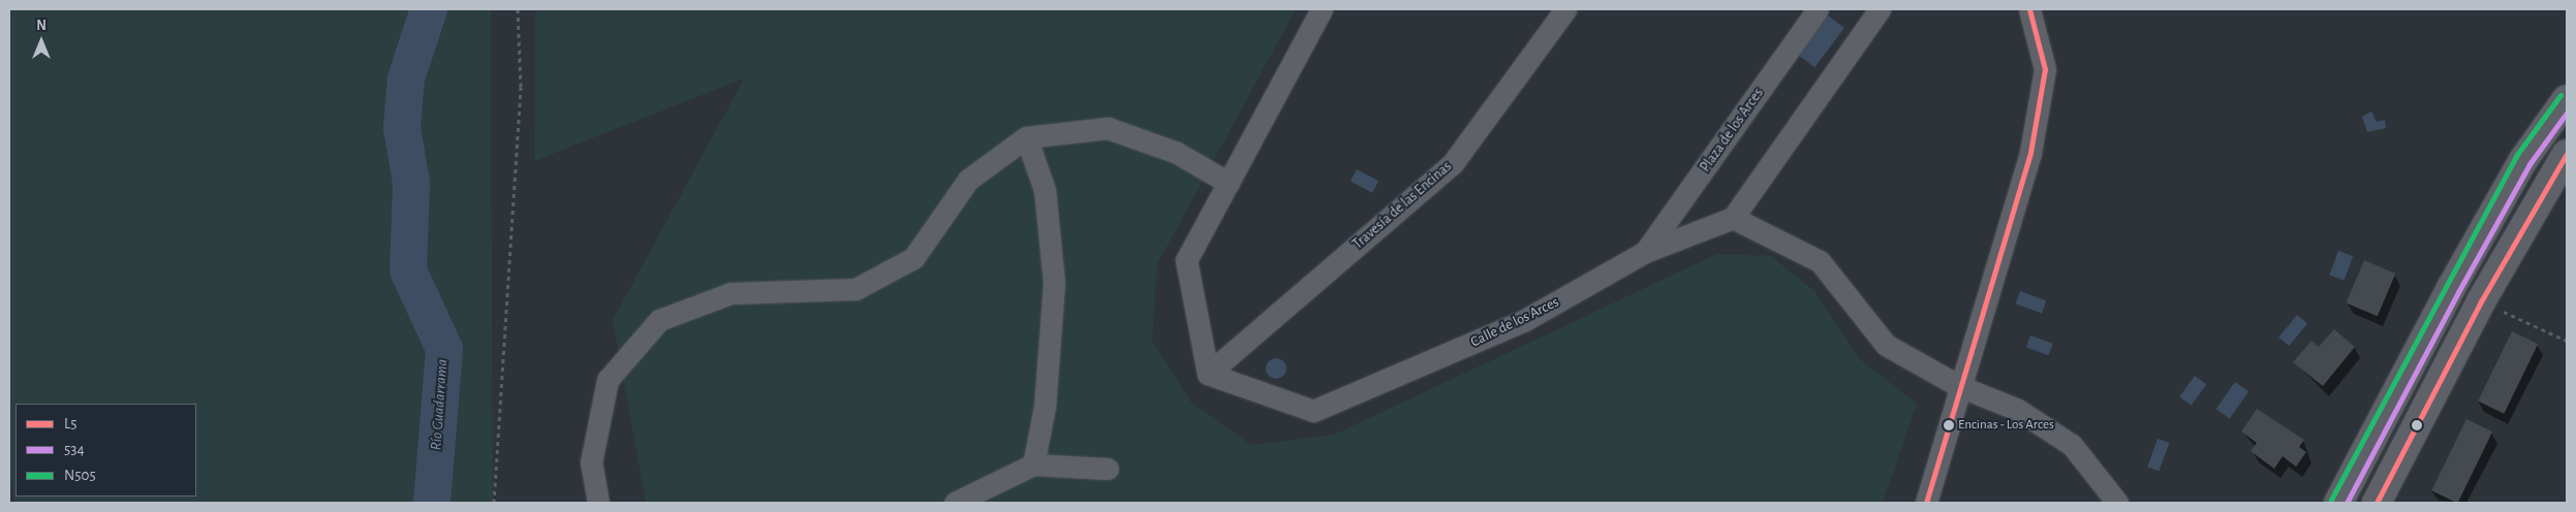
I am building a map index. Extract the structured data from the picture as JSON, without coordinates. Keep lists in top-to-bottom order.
{
  "streets": {
    "street": ["Plaza de los Arces", "Travesía de las Encinas", "Calle de los Arces"]
  },
  "crossings": [
    ["Plaza de los Arces", "Calle de los Arces"],
    ["Travesía de las Encinas", "Calle de los Arces"]
  ],
  "water": ["Río Guadarrama"],
  "places": ["Encinas - Los Arces"],
  "lines": ["transit line L5", "transit line N505", "transit line 534"],
  "legend": ["L5", "534", "N505"],
  "north": "top"
}
